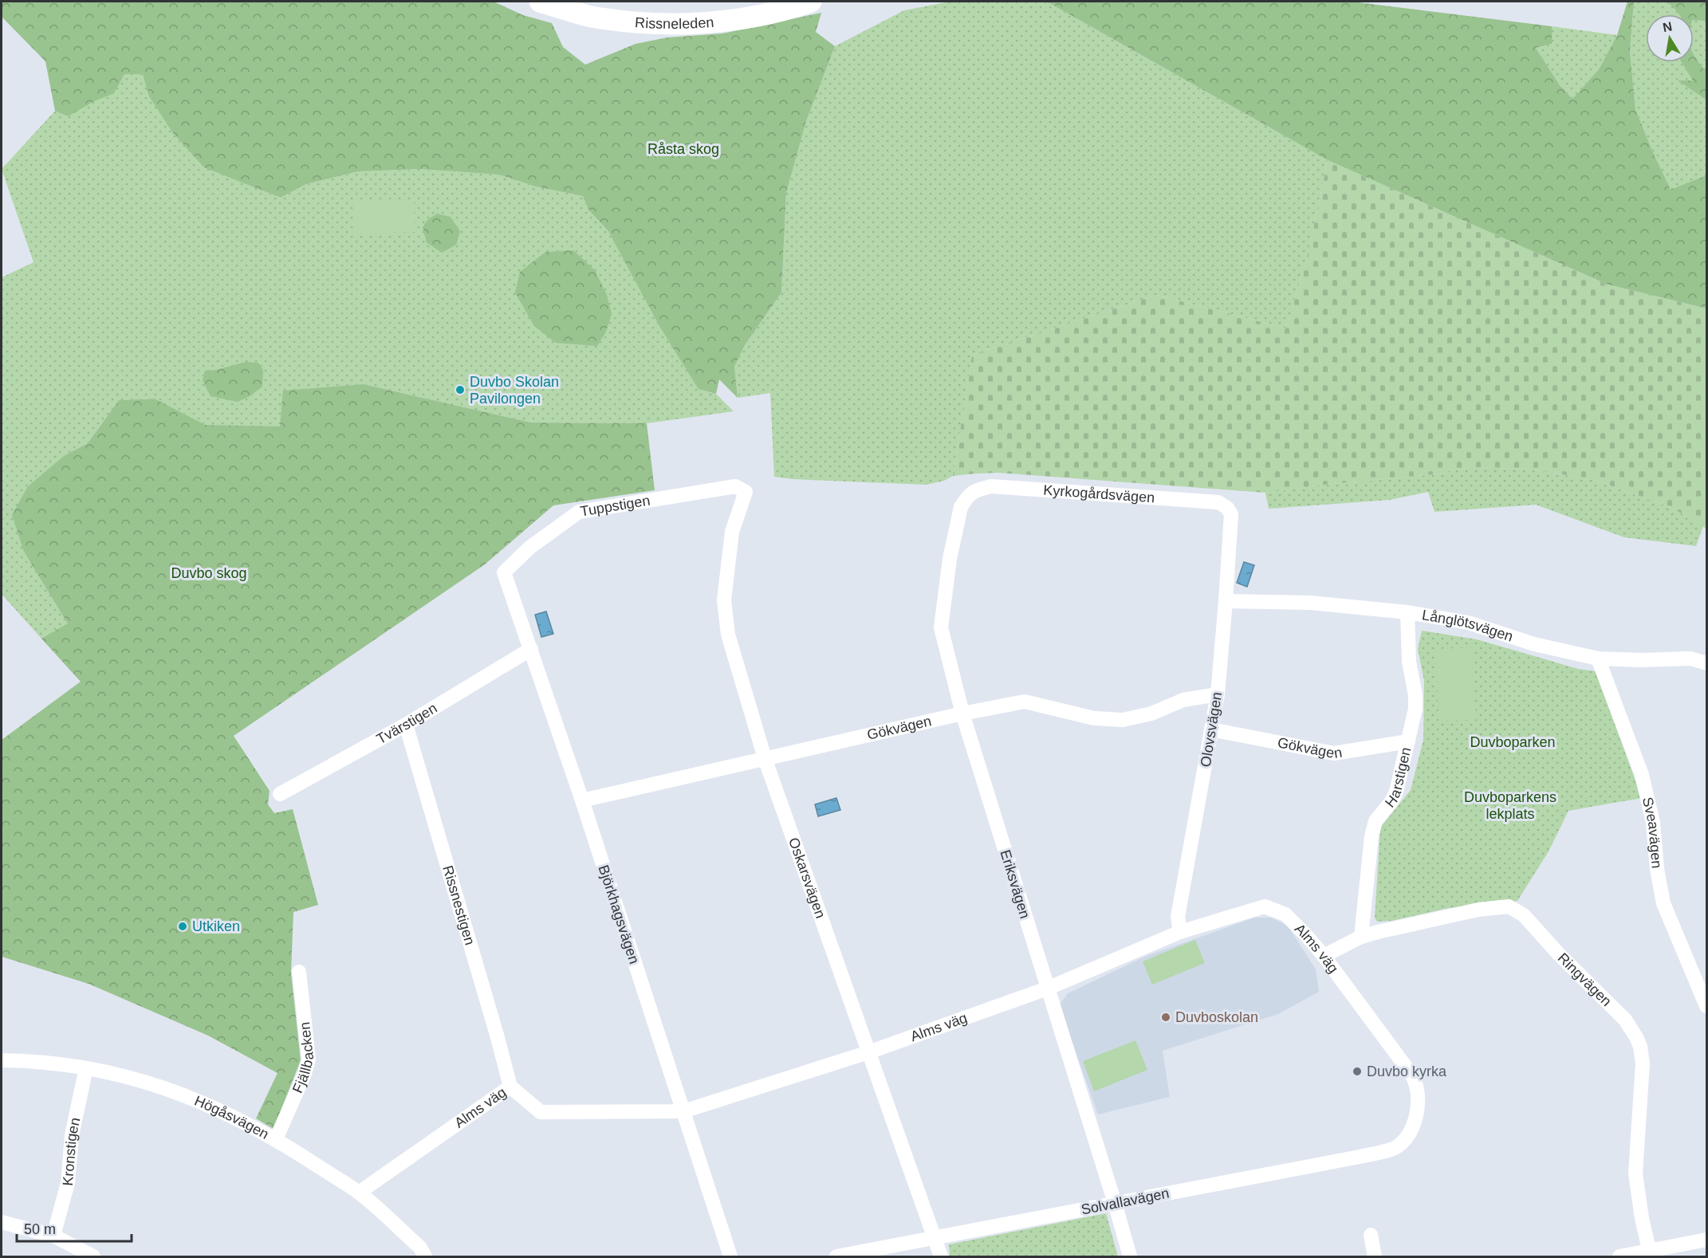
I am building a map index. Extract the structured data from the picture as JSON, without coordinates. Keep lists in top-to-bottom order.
{
  "streets": {
    "street": [
      "Rissneleden",
      "Kyrkogårdsvägen",
      "Tuppstigen",
      "Långlötsvägen",
      "Tvärstigen",
      "Gökvägen",
      "Olovsvägen",
      "Harstigen",
      "Sveavägen",
      "Oskarsvägen",
      "Eriksvägen",
      "Rissnestigen",
      "Björkhagsvägen",
      "Alms väg",
      "Ringvägen",
      "Fjällbacken",
      "Högåsvägen",
      "Kronstigen",
      "Solvallavägen"
    ]
  },
  "crossings": [
    ["Kyrkogårdsvägen", "Olovsvägen"],
    ["Kyrkogårdsvägen", "Eriksvägen"],
    ["Tuppstigen", "Oskarsvägen"],
    ["Tuppstigen", "Björkhagsvägen"],
    ["Långlötsvägen", "Olovsvägen"],
    ["Långlötsvägen", "Harstigen"],
    ["Långlötsvägen", "Sveavägen"],
    ["Tvärstigen", "Rissnestigen"],
    ["Tvärstigen", "Björkhagsvägen"],
    ["Gökvägen", "Olovsvägen"],
    ["Gökvägen", "Harstigen"],
    ["Gökvägen", "Oskarsvägen"],
    ["Gökvägen", "Eriksvägen"],
    ["Gökvägen", "Björkhagsvägen"],
    ["Olovsvägen", "Alms väg"],
    ["Harstigen", "Ringvägen"],
    ["Oskarsvägen", "Alms väg"],
    ["Oskarsvägen", "Solvallavägen"],
    ["Eriksvägen", "Alms väg"],
    ["Eriksvägen", "Solvallavägen"],
    ["Rissnestigen", "Alms väg"],
    ["Björkhagsvägen", "Alms väg"],
    ["Alms väg", "Ringvägen"],
    ["Alms väg", "Högåsvägen"],
    ["Alms väg", "Solvallavägen"],
    ["Fjällbacken", "Högåsvägen"],
    ["Högåsvägen", "Kronstigen"]
  ],
  "parks": [
    "Råsta skog",
    "Duvbo skog",
    "Duvboparken",
    "Duvboparkens lekplats"
  ],
  "places": [
    "Duvbo Skolan Pavilongen",
    "Utkiken",
    "Duvboskolan",
    "Duvbo kyrka"
  ],
  "scale_bar": "50 m",
  "north": "top"
}
